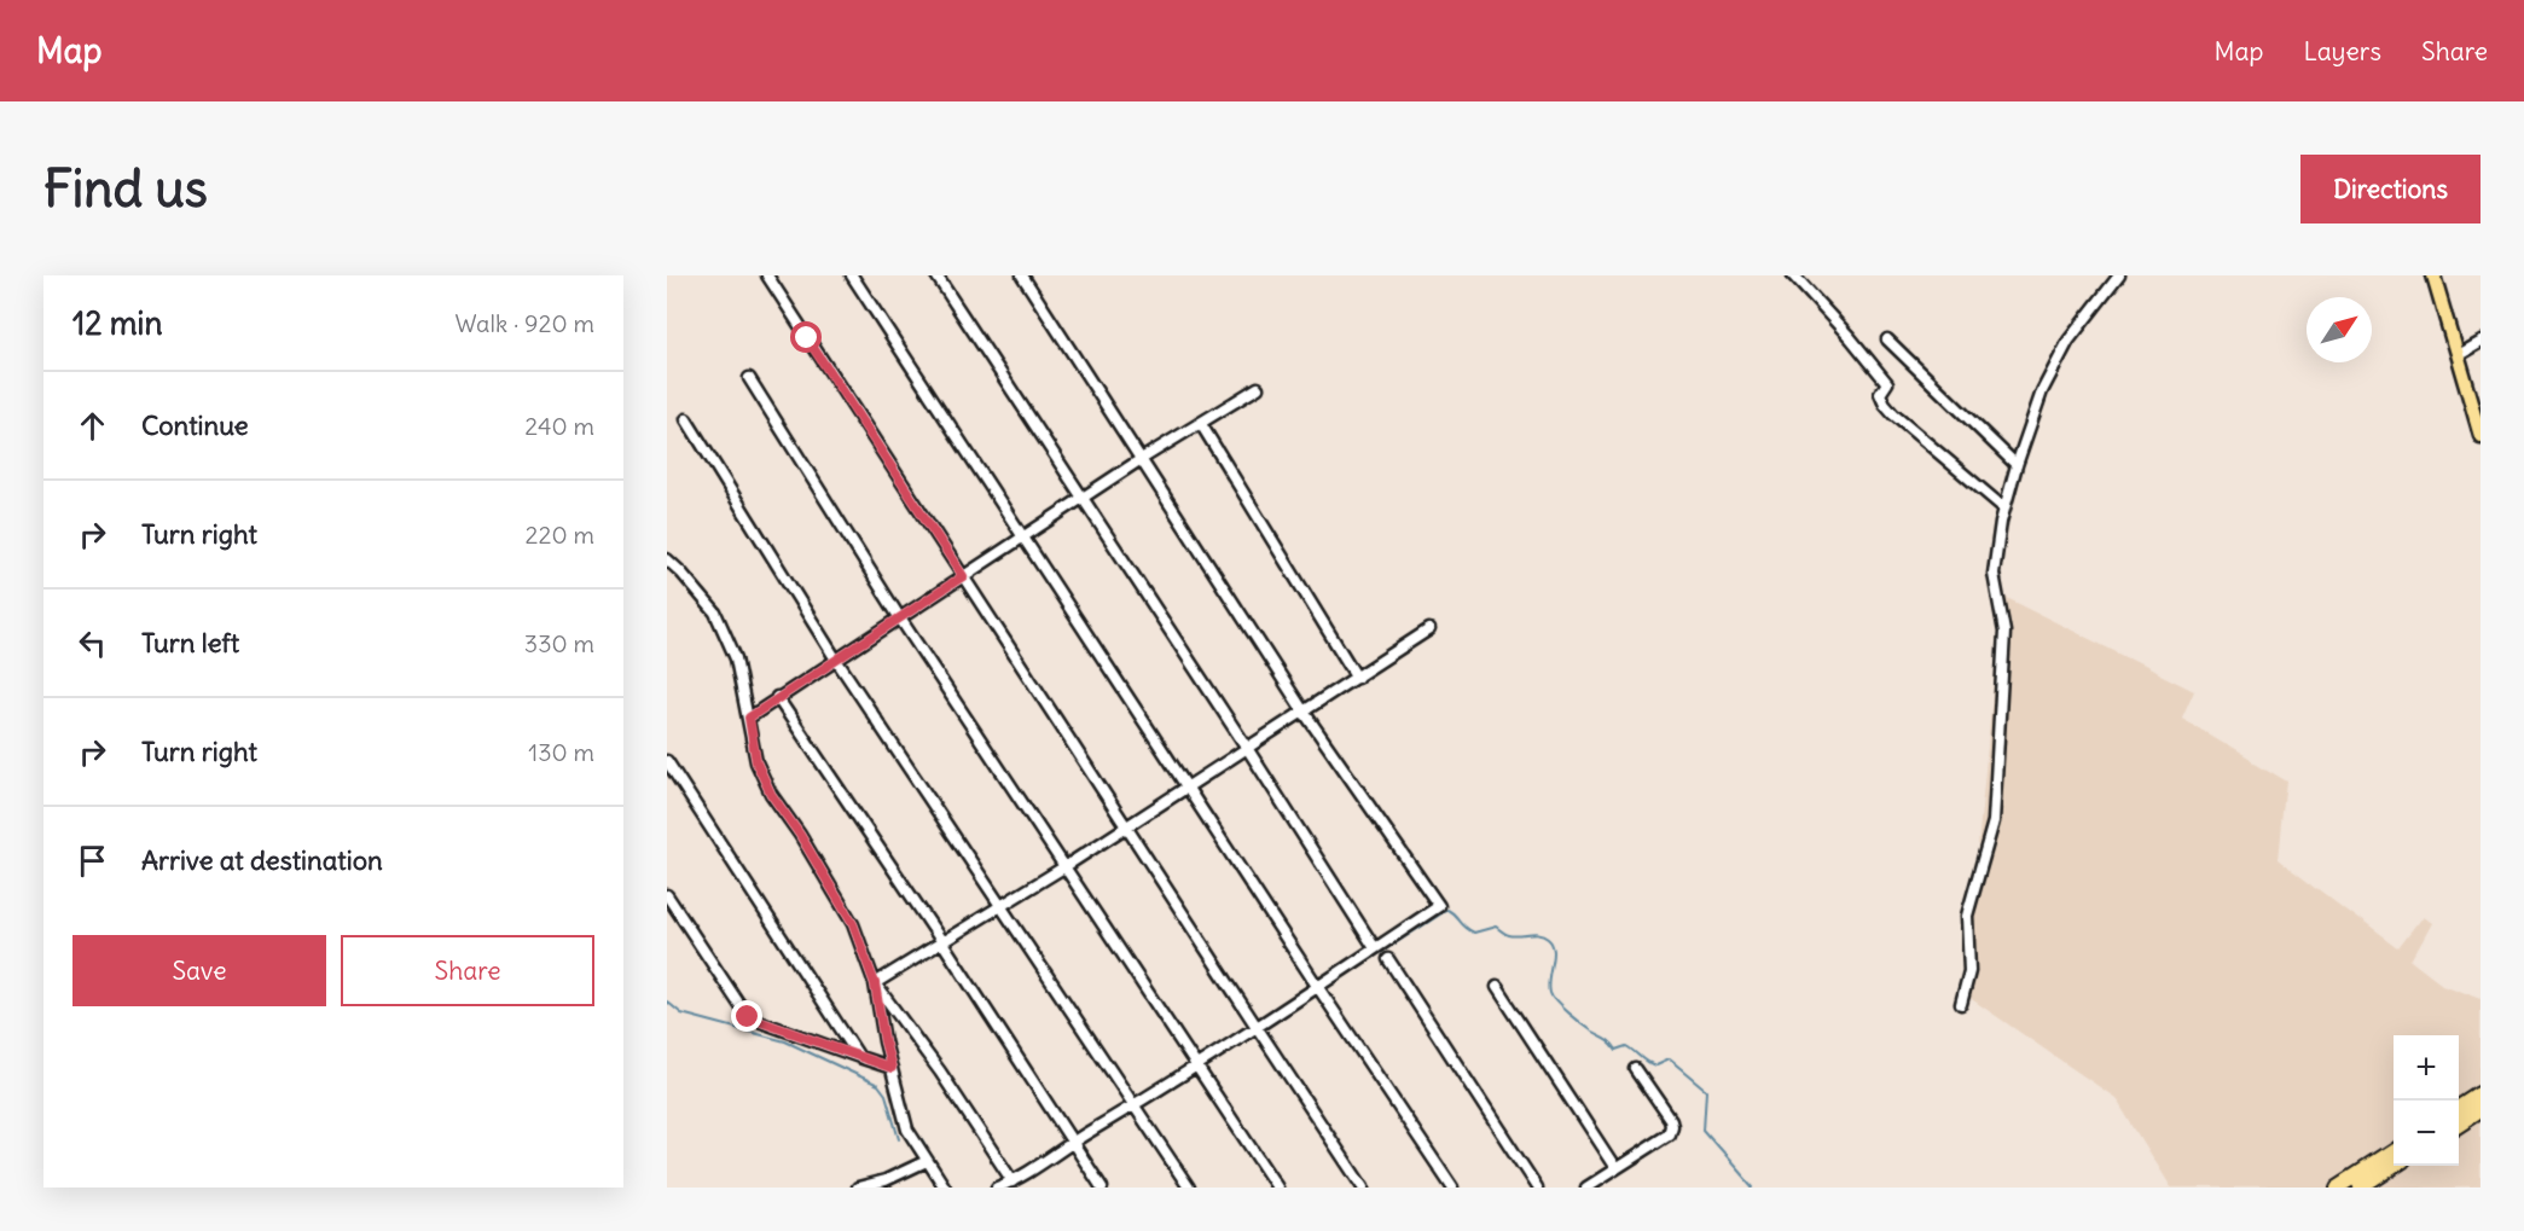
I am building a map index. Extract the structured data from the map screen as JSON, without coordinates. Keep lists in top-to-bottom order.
{
  "north": "top right",
  "page": {
    "header": "Map",
    "nav": ["Map", "Layers", "Share"],
    "buttons": [
      "Directions",
      ["Save", "Share"]
    ],
    "title": "Find us",
    "heading": ["12 min", "Walk · 920 m"],
    "list": [
      ["Continue", "240 m"],
      ["Turn right", "220 m"],
      ["Turn left", "330 m"],
      ["Turn right", "130 m"],
      "Arrive at destination"
    ],
    "map_buttons": ["+", "−"]
  }
}
